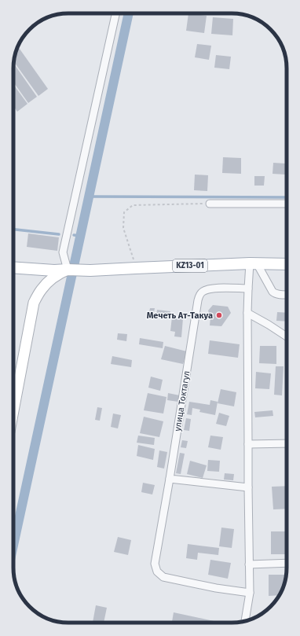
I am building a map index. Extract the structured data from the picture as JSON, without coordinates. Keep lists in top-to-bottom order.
{
  "streets": {
    "main road": ["KZ13-01"],
    "street": ["улица Токтагул"]
  },
  "places": ["Мечеть Ат-Такуа"]
}
